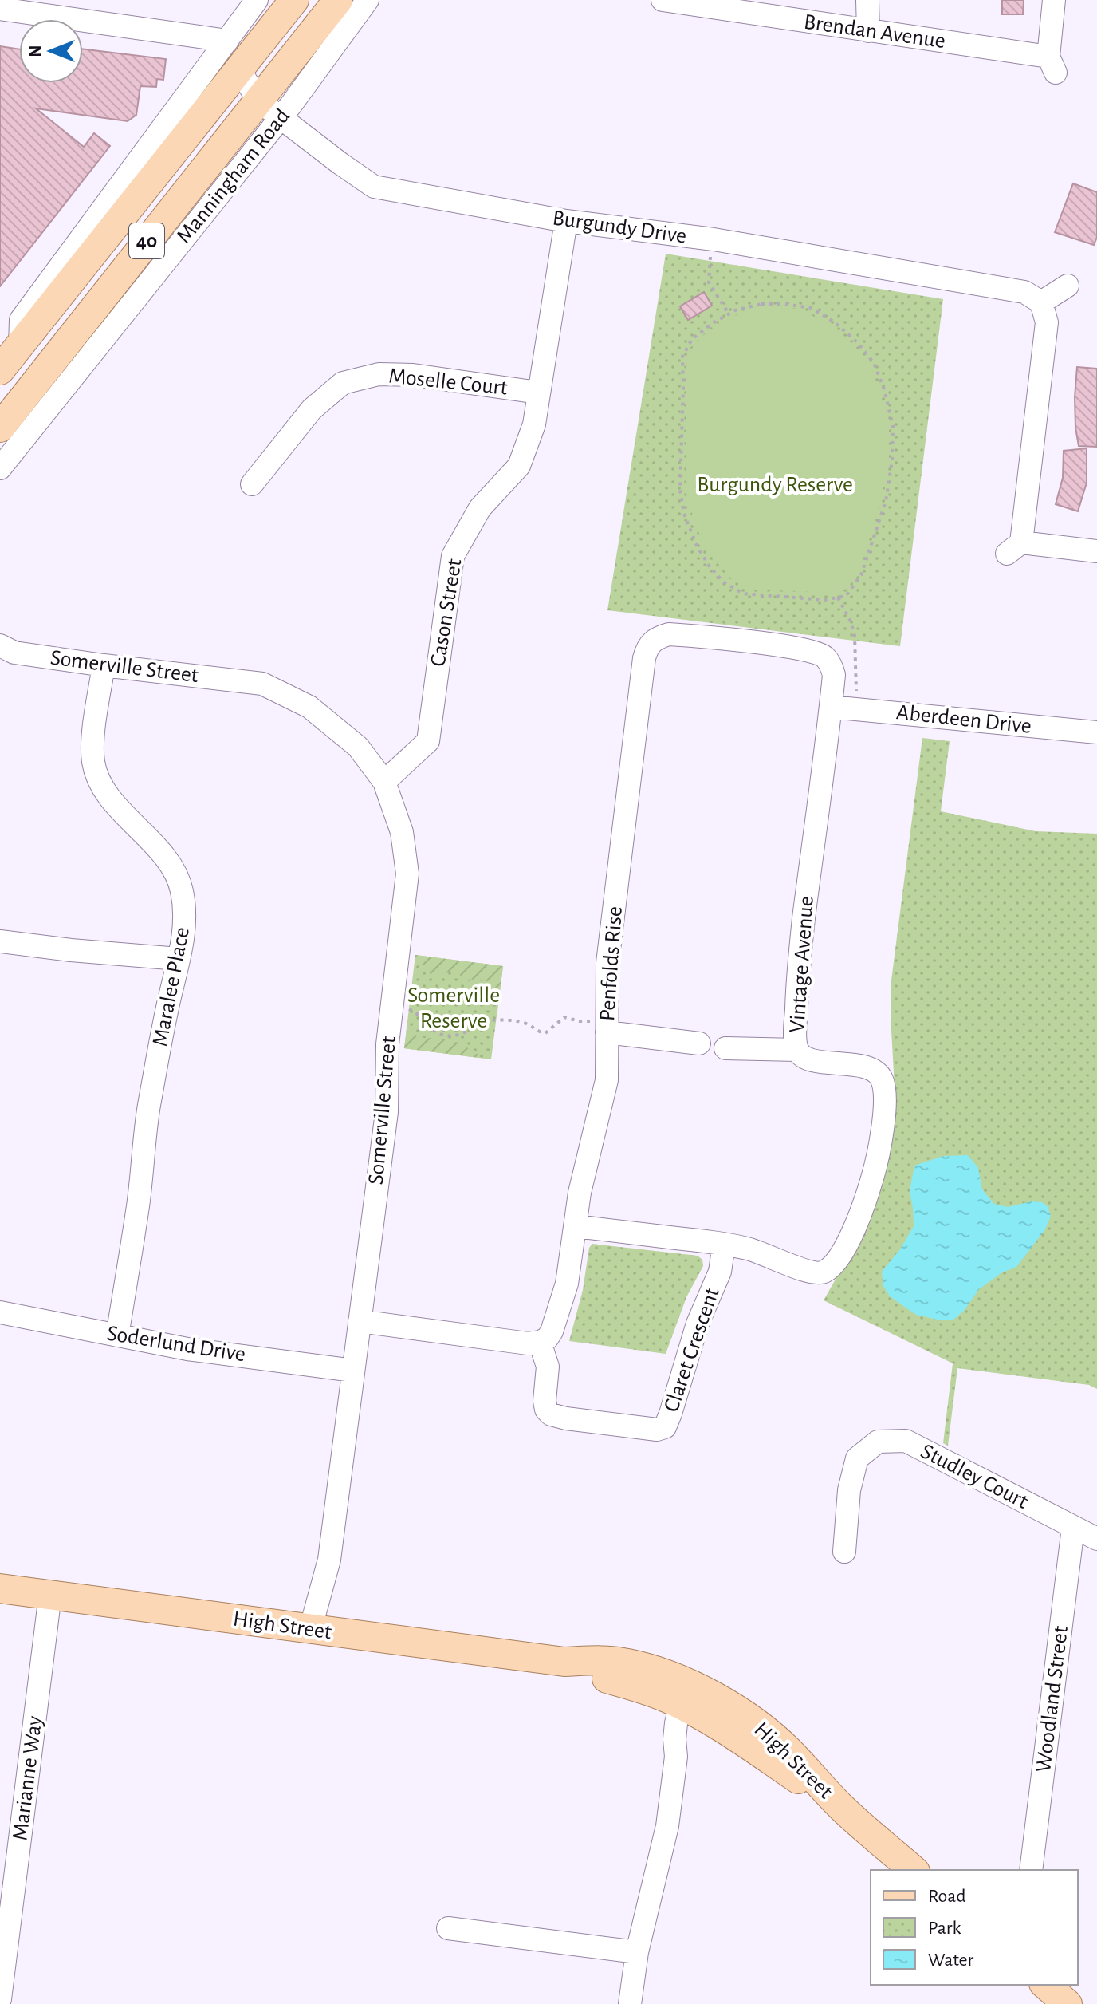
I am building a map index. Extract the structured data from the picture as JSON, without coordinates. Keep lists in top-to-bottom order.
{
  "streets": {
    "main road": ["Manningham Road", "40", "High Street"],
    "street": [
      "Brendan Avenue",
      "Burgundy Drive",
      "Moselle Court",
      "Cason Street",
      "Somerville Street",
      "Aberdeen Drive",
      "Penfolds Rise",
      "Vintage Avenue",
      "Maralee Place",
      "Soderlund Drive",
      "Claret Crescent",
      "Studley Court",
      "Woodland Street",
      "Marianne Way"
    ]
  },
  "crossings": [
    ["Manningham Road", "Burgundy Drive"],
    ["Burgundy Drive", "40"],
    ["Burgundy Drive", "Cason Street"],
    ["Moselle Court", "Cason Street"],
    ["Cason Street", "Somerville Street"],
    ["Somerville Street", "Maralee Place"],
    ["Somerville Street", "Soderlund Drive"],
    ["Somerville Street", "High Street"],
    ["Aberdeen Drive", "Vintage Avenue"],
    ["Penfolds Rise", "Vintage Avenue"],
    ["Penfolds Rise", "Claret Crescent"],
    ["Vintage Avenue", "Claret Crescent"],
    ["Maralee Place", "Soderlund Drive"],
    ["Studley Court", "Woodland Street"],
    ["High Street", "Marianne Way"]
  ],
  "parks": ["Burgundy Reserve", "Somerville Reserve"],
  "legend": ["Road", "Park", "Water"],
  "north": "left"
}
